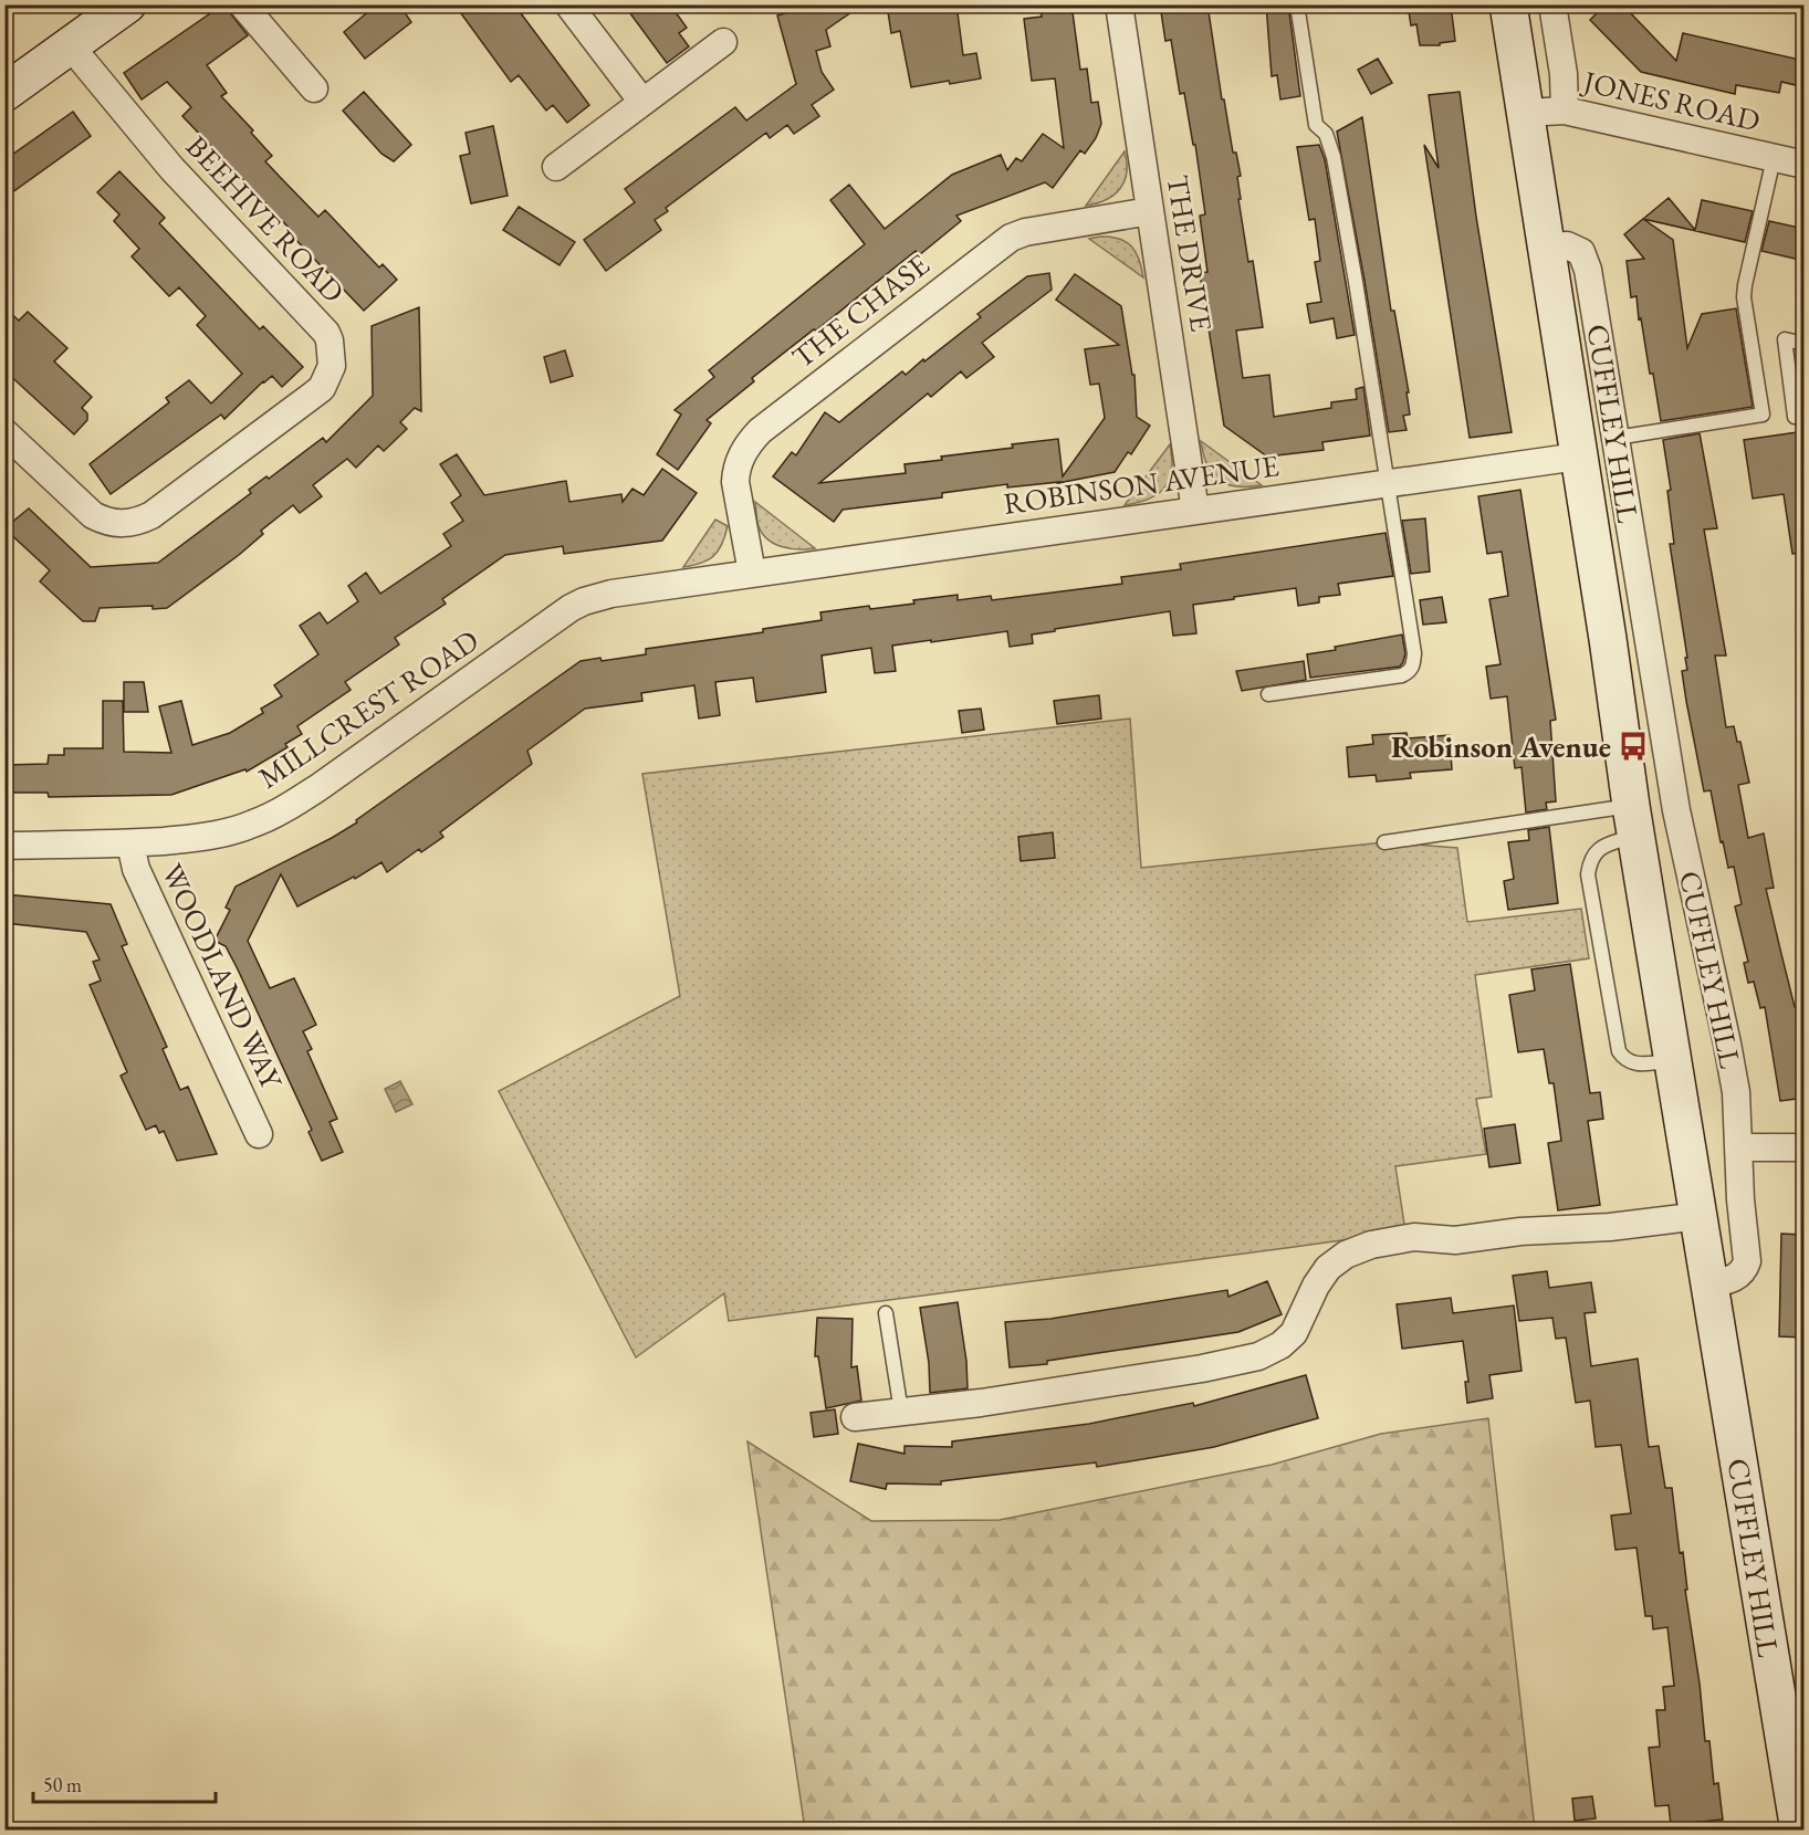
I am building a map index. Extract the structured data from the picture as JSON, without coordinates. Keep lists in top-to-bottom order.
{
  "streets": {
    "main road": ["CUFFLEY HILL"],
    "street": [
      "JONES ROAD",
      "BEEHIVE ROAD",
      "THE DRIVE",
      "THE CHASE",
      "ROBINSON AVENUE",
      "MILLCREST ROAD",
      "WOODLAND WAY"
    ]
  },
  "crossings": [
    ["JONES ROAD", "CUFFLEY HILL"],
    ["THE DRIVE", "THE CHASE"],
    ["THE DRIVE", "ROBINSON AVENUE"],
    ["THE CHASE", "ROBINSON AVENUE"],
    ["THE CHASE", "MILLCREST ROAD"],
    ["CUFFLEY HILL", "ROBINSON AVENUE"],
    ["ROBINSON AVENUE", "MILLCREST ROAD"],
    ["MILLCREST ROAD", "WOODLAND WAY"]
  ],
  "places": {
    "bus stop": ["Robinson Avenue"]
  },
  "scale_bar": "50 m"
}
